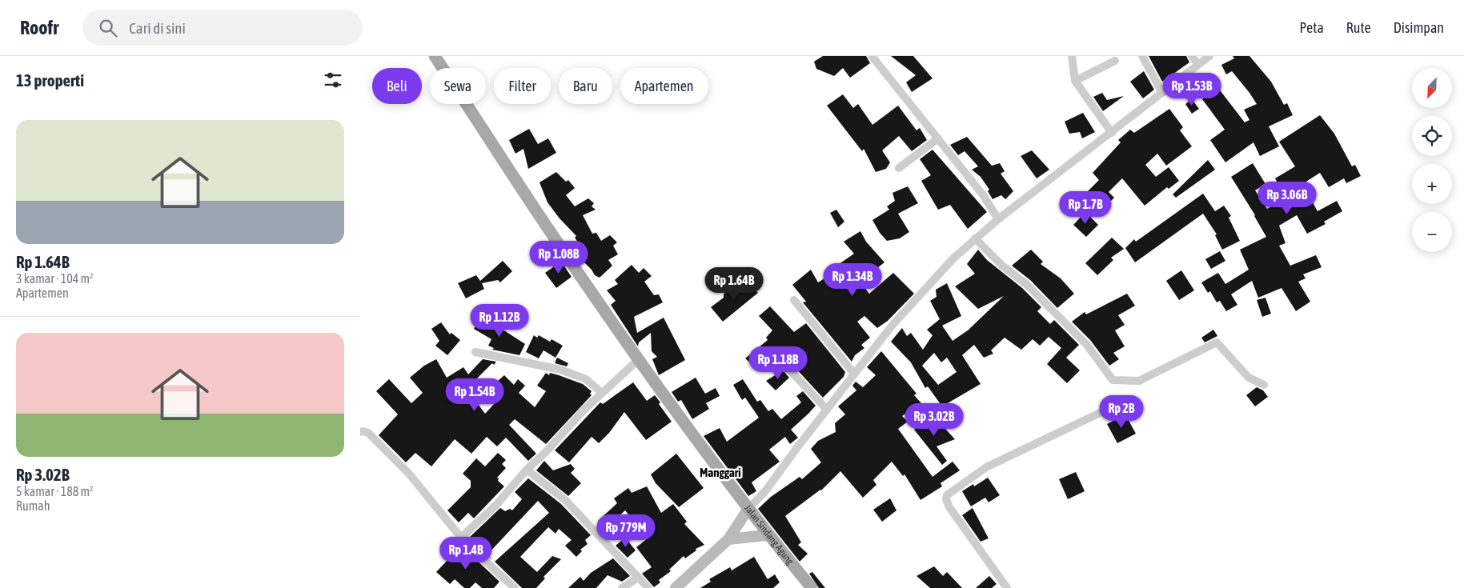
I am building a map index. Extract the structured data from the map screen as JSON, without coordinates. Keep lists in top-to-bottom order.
{
  "streets": {
    "main road": ["Jalan Sindang Agung"]
  },
  "districts": ["Manggari"],
  "north": "bottom left",
  "page": {
    "header": "Roofr",
    "search": "Cari di sini",
    "nav": ["Peta", "Rute", "Disimpan"],
    "heading": "13 properti",
    "map_buttons": ["+", "−"],
    "chip": [
      "Beli",
      "Sewa",
      "Filter",
      "Baru",
      "Apartemen"
    ],
    "price": [
      "Rp 1.53B",
      "Rp 3.06B",
      "Rp 1.7B",
      "Rp 1.08B",
      "Rp 1.34B",
      "Rp 1.64B",
      "Rp 1.12B",
      "Rp 1.18B",
      "Rp 1.54B",
      "Rp 2B",
      "Rp 3.02B",
      "Rp 779M",
      "Rp 1.4B"
    ],
    "list": [
      {
        "name": "Rp 1.64B",
        "note": "3 kamar · 104 m² · Apartemen"
      },
      {
        "name": "Rp 3.02B",
        "note": "5 kamar · 188 m² · Rumah"
      }
    ]
  }
}
